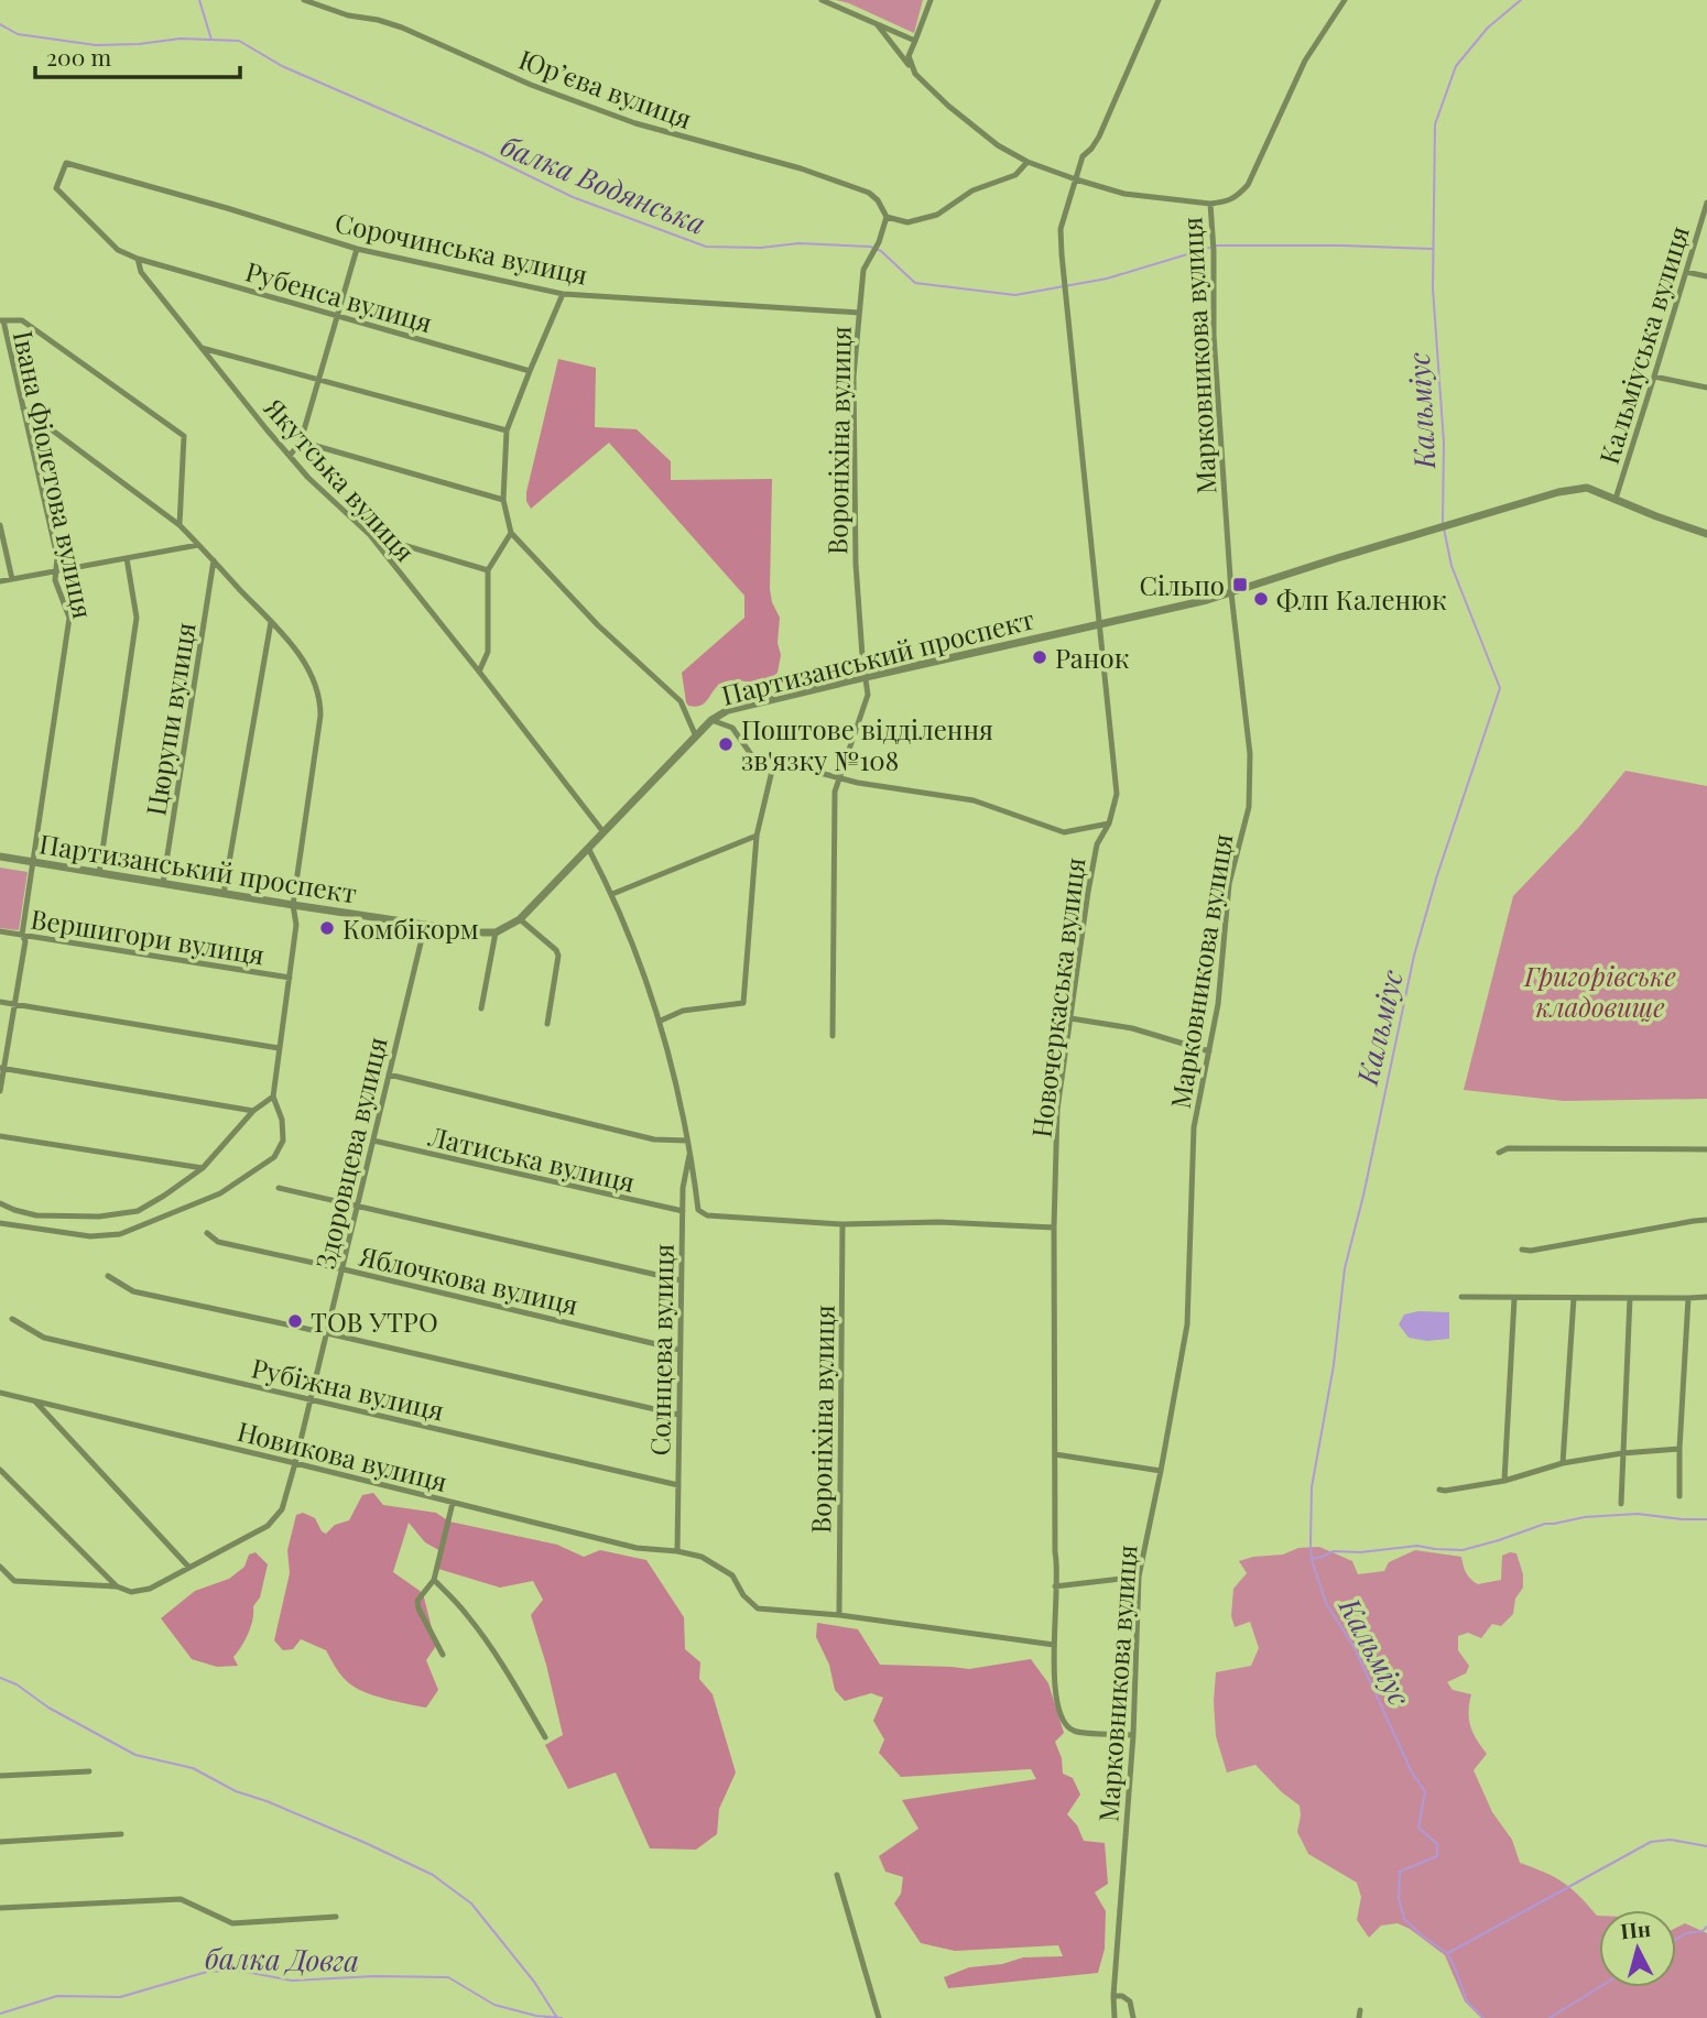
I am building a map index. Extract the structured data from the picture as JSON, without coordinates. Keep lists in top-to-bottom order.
{
  "streets": {
    "street": [
      "Юр’єва вулиця",
      "Сорочинська вулиця",
      "Рубенса вулиця",
      "Кальміуська вулиця",
      "Марковникова вулиця",
      "Вороніхіна вулиця",
      "Івана Фіолетова вулиця",
      "Якутська вулиця",
      "Партизанський проспект",
      "Цюрупи вулиця",
      "Вершигори вулиця",
      "Новочеркаська вулиця",
      "Здоровцева вулиця",
      "Латиська вулиця",
      "Яблочкова вулиця",
      "Солнцева вулиця",
      "Рубіжна вулиця",
      "Новикова вулиця"
    ]
  },
  "crossings": [
    ["Юр’єва вулиця", "Вороніхіна вулиця"],
    ["Сорочинська вулиця", "Вороніхіна вулиця"],
    ["Сорочинська вулиця", "Якутська вулиця"],
    ["Рубенса вулиця", "Якутська вулиця"],
    ["Кальміуська вулиця", "Партизанський проспект"],
    ["Марковникова вулиця", "Партизанський проспект"],
    ["Марковникова вулиця", "Новочеркаська вулиця"],
    ["Вороніхіна вулиця", "Партизанський проспект"],
    ["Вороніхіна вулиця", "Новикова вулиця"],
    ["Івана Фіолетова вулиця", "Партизанський проспект"],
    ["Івана Фіолетова вулиця", "Вершигори вулиця"],
    ["Якутська вулиця", "Партизанський проспект"],
    ["Партизанський проспект", "Цюрупи вулиця"],
    ["Партизанський проспект", "Новочеркаська вулиця"],
    ["Партизанський проспект", "Здоровцева вулиця"],
    ["Новочеркаська вулиця", "Новикова вулиця"],
    ["Здоровцева вулиця", "Латиська вулиця"],
    ["Здоровцева вулиця", "Яблочкова вулиця"],
    ["Здоровцева вулиця", "Рубіжна вулиця"],
    ["Здоровцева вулиця", "Новикова вулиця"],
    ["Латиська вулиця", "Солнцева вулиця"],
    ["Яблочкова вулиця", "Солнцева вулиця"],
    ["Солнцева вулиця", "Рубіжна вулиця"],
    ["Солнцева вулиця", "Новикова вулиця"]
  ],
  "water": ["балка Водянська", "Кальміус", "балка Довга"],
  "parks": ["Григорівське кладовище"],
  "places": {
    "transit": ["Сільпо"],
    "other": [
      "Флп Каленюк",
      "Ранок",
      "Поштове відділення зв'язку №108",
      "Комбікорм",
      "ТОВ УТРО"
    ]
  },
  "scale_bar": "200 m",
  "north": "top"
}
